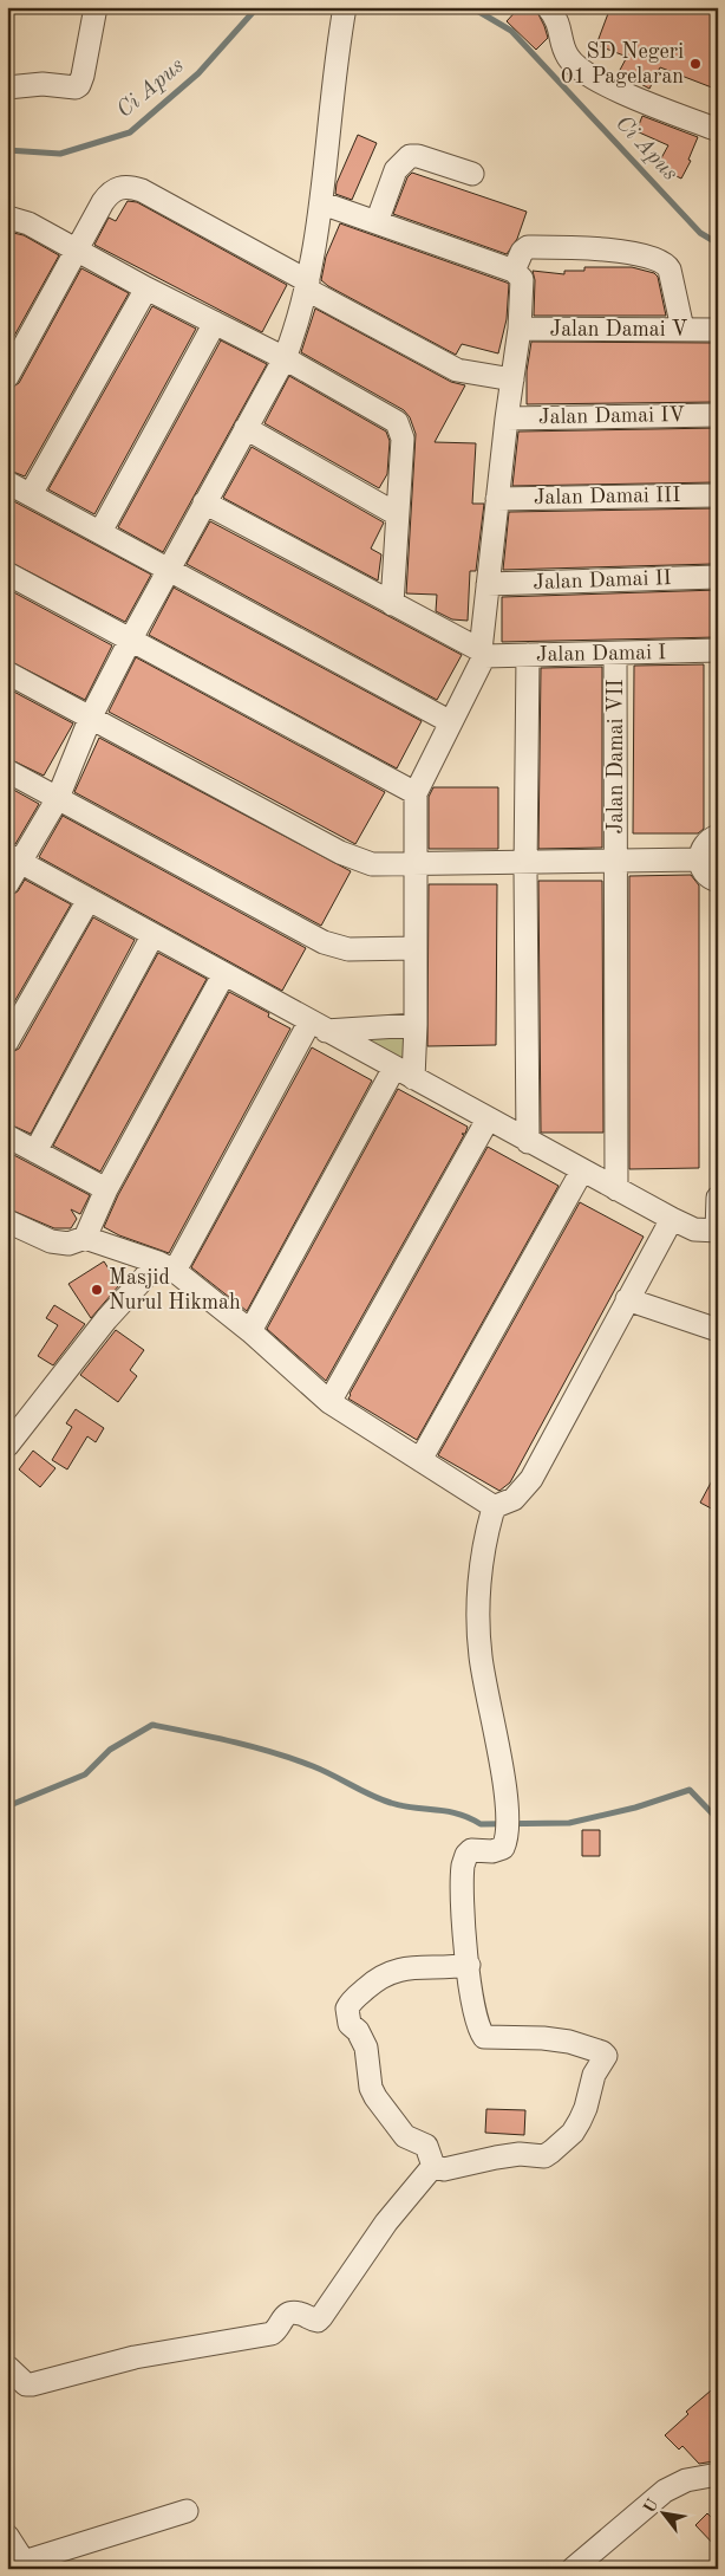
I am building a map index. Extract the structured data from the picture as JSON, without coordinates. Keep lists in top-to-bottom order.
{
  "streets": {
    "street": [
      "Jalan Damai V",
      "Jalan Damai IV",
      "Jalan Damai III",
      "Jalan Damai II",
      "Jalan Damai I",
      "Jalan Damai VII"
    ]
  },
  "crossings": [
    ["Jalan Damai I", "Jalan Damai VII"]
  ],
  "water": ["Ci Apus"],
  "places": ["SD Negeri 01 Pagelaran", "Masjid Nurul Hikmah"],
  "north": "top left"
}
